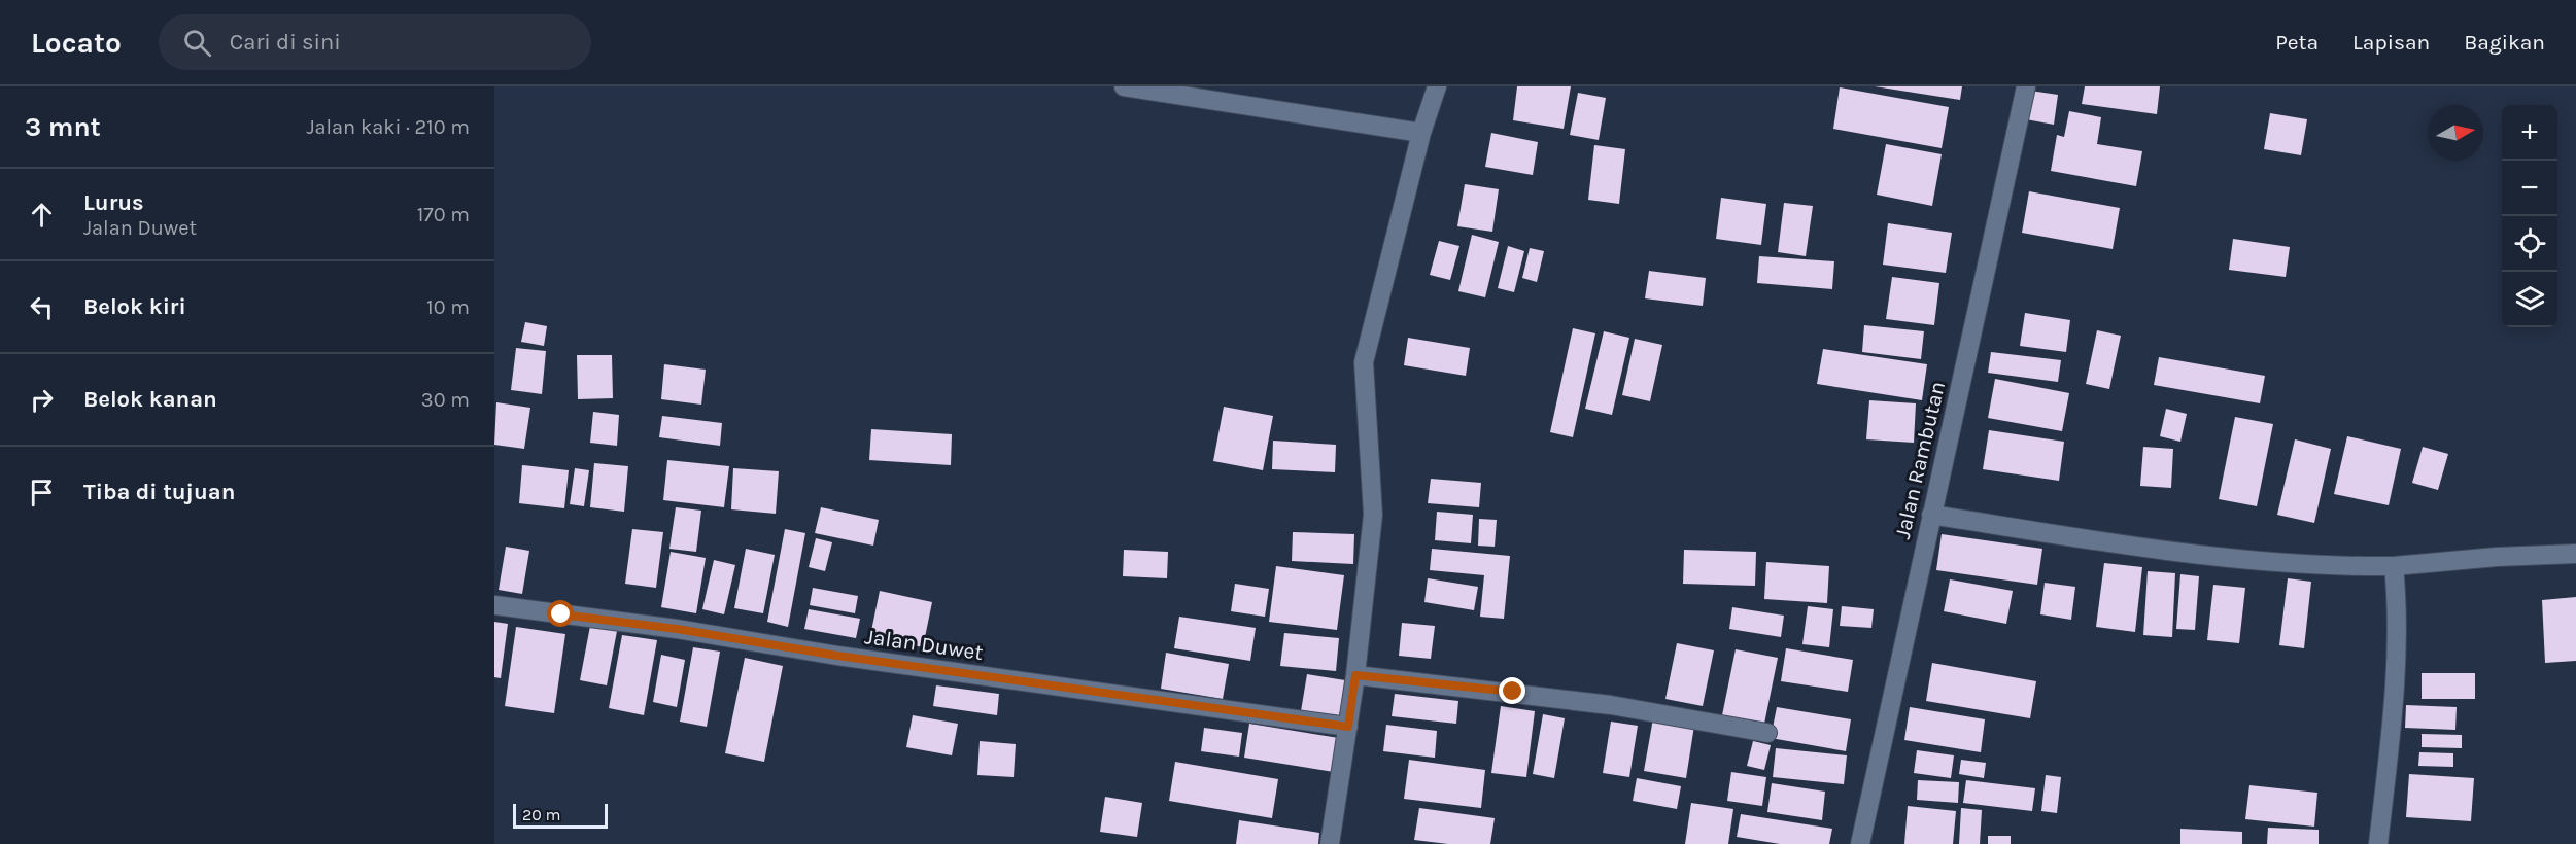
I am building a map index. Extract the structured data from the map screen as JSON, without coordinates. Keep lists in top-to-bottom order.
{
  "streets": {
    "street": ["Jalan Rambutan", "Jalan Duwet"]
  },
  "scale_bar": "20 m",
  "north": "right",
  "page": {
    "header": "Locato",
    "search": "Cari di sini",
    "nav": ["Peta", "Lapisan", "Bagikan"],
    "heading": ["3 mnt", "Jalan kaki · 210 m"],
    "map_buttons": ["+", "−"],
    "list": [
      ["Lurus", "Jalan Duwet", "170 m"],
      ["Belok kiri", "10 m"],
      ["Belok kanan", "30 m"],
      "Tiba di tujuan"
    ],
    "scale": "20 m"
  }
}
